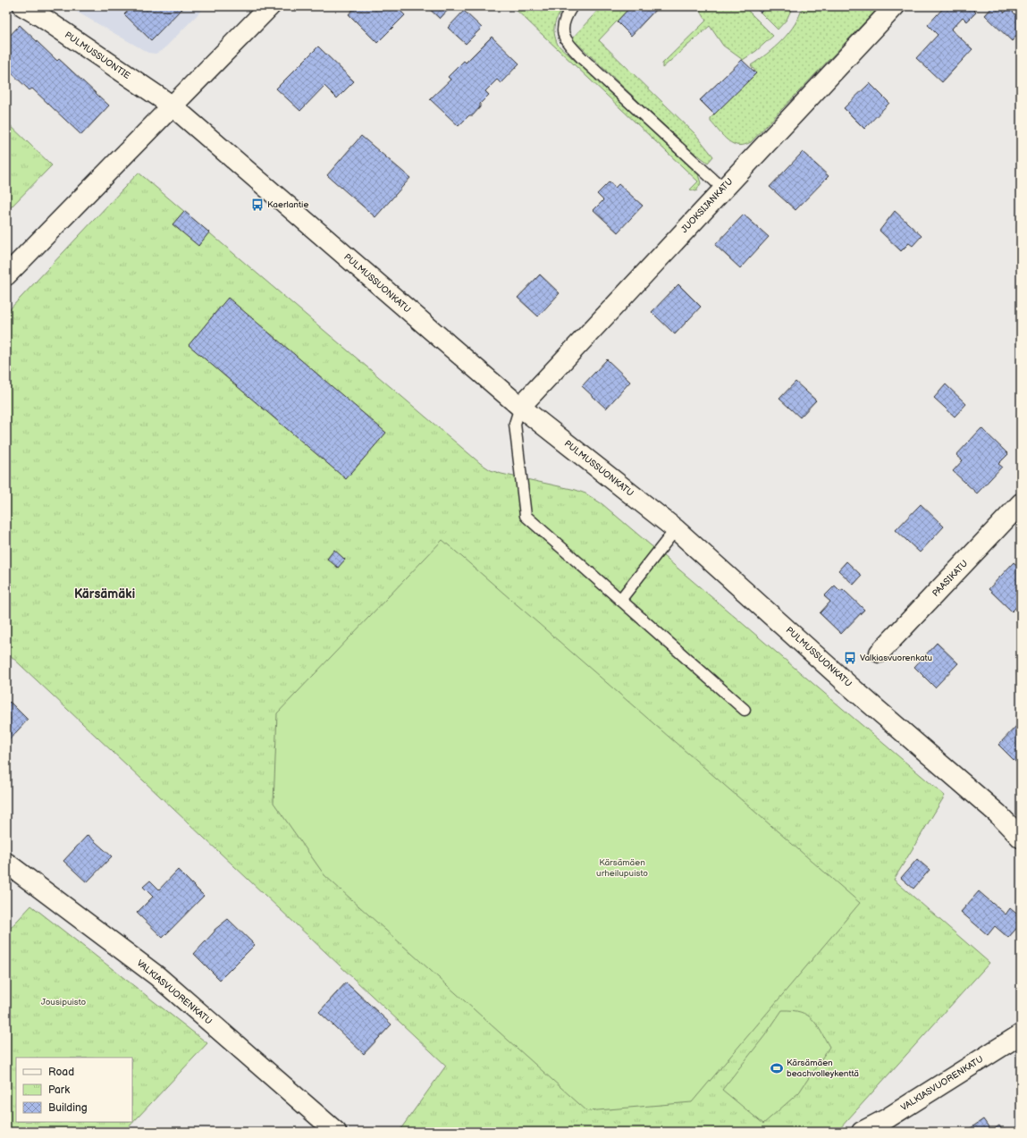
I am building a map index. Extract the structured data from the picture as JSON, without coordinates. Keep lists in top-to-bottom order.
{
  "streets": {
    "street": [
      "PULMUSSUONTIE",
      "JUOKSIJANKATU",
      "PULMUSSUONKATU",
      "PAASIKATU",
      "VALKIASVUORENKATU"
    ]
  },
  "crossings": [
    ["PULMUSSUONTIE", "PULMUSSUONKATU"],
    ["JUOKSIJANKATU", "PULMUSSUONKATU"]
  ],
  "districts": ["Kärsämäki"],
  "parks": ["Kärsämäen urheilupuisto", "Jousipuisto"],
  "places": {
    "bus stop": ["Kaerlantie", "Valkiasvuorenkatu"],
    "sports": ["Kärsämäen beachvolleykenttä"]
  },
  "legend": ["Road", "Park", "Building"]
}
